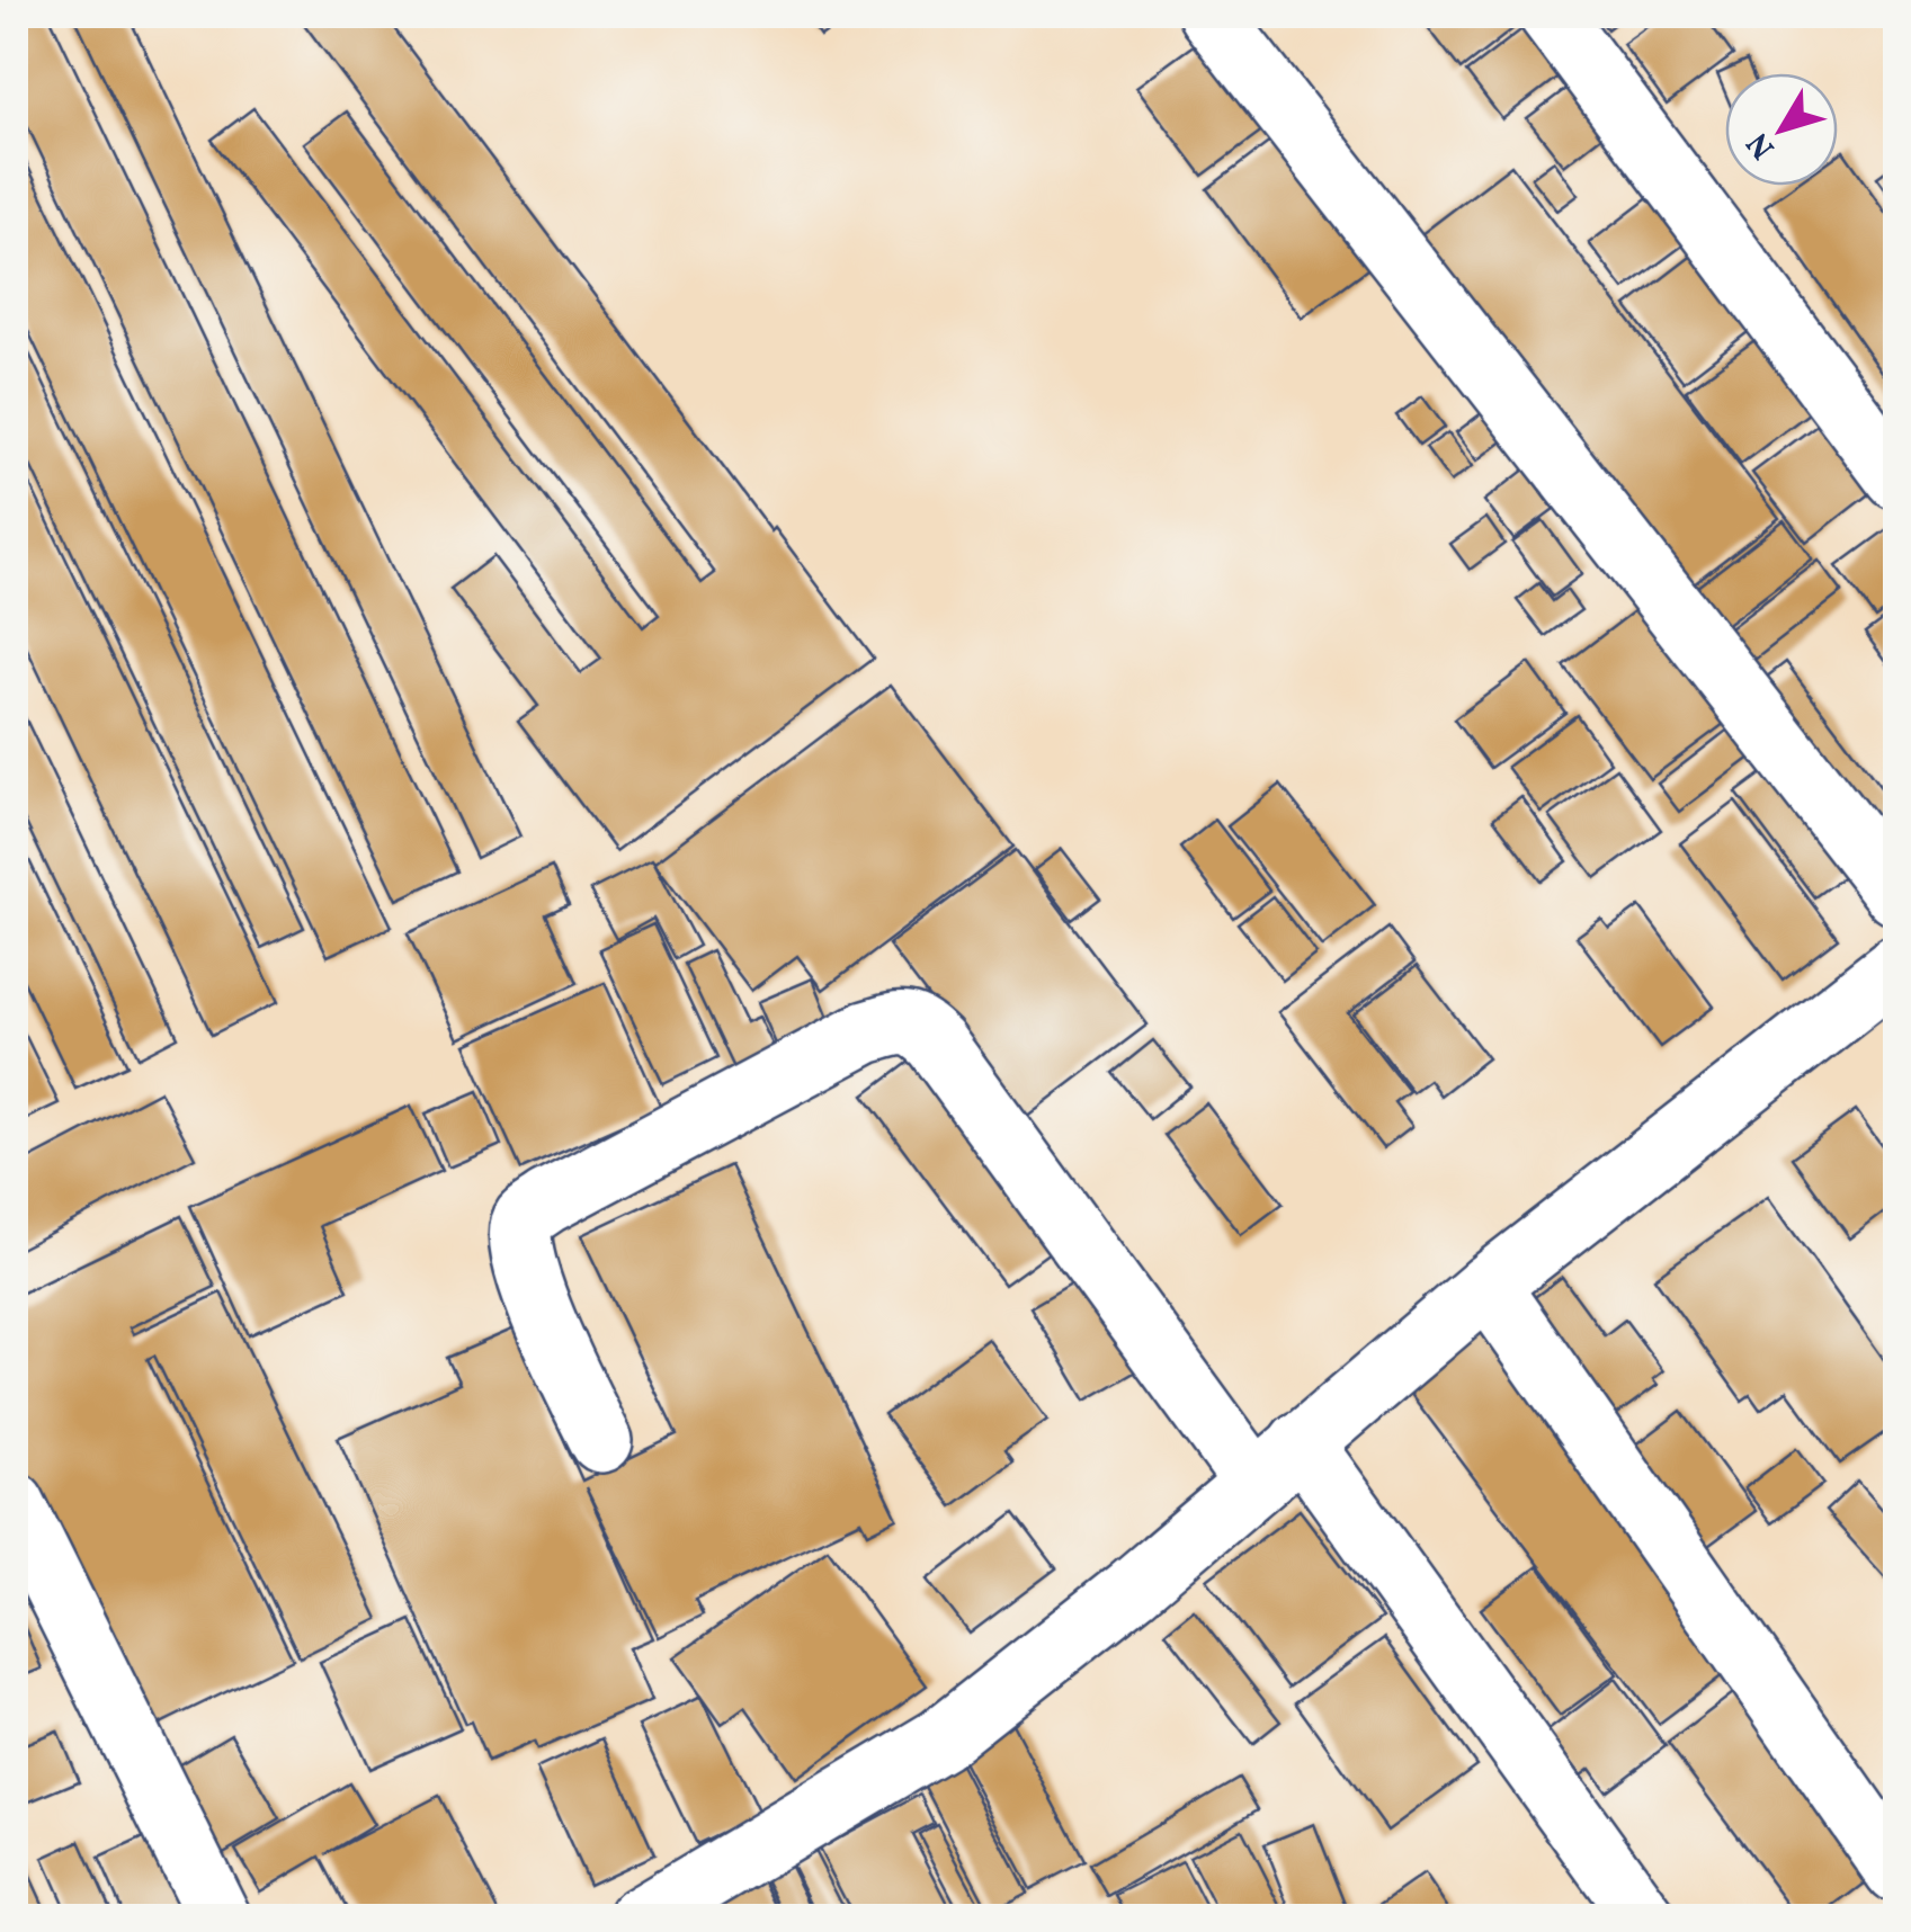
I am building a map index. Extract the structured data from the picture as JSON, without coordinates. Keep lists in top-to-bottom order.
{
  "north": "bottom left"
}
